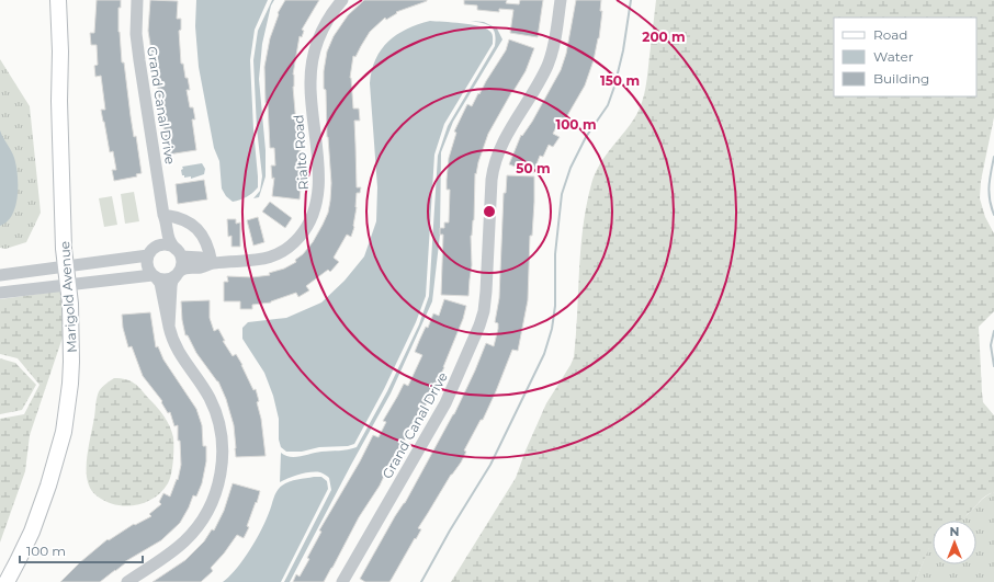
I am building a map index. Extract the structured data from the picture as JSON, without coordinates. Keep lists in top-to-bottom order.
{
  "streets": {
    "main road": ["Marigold Avenue"],
    "street": ["Grand Canal Drive", "Rialto Road"]
  },
  "crossings": [
    ["Grand Canal Drive", "Rialto Road"]
  ],
  "legend": ["Road", "Water", "Building"],
  "scale_bar": "100 m",
  "north": "top",
  "rings": [
    "200 m",
    "150 m",
    "100 m",
    "50 m"
  ]
}
